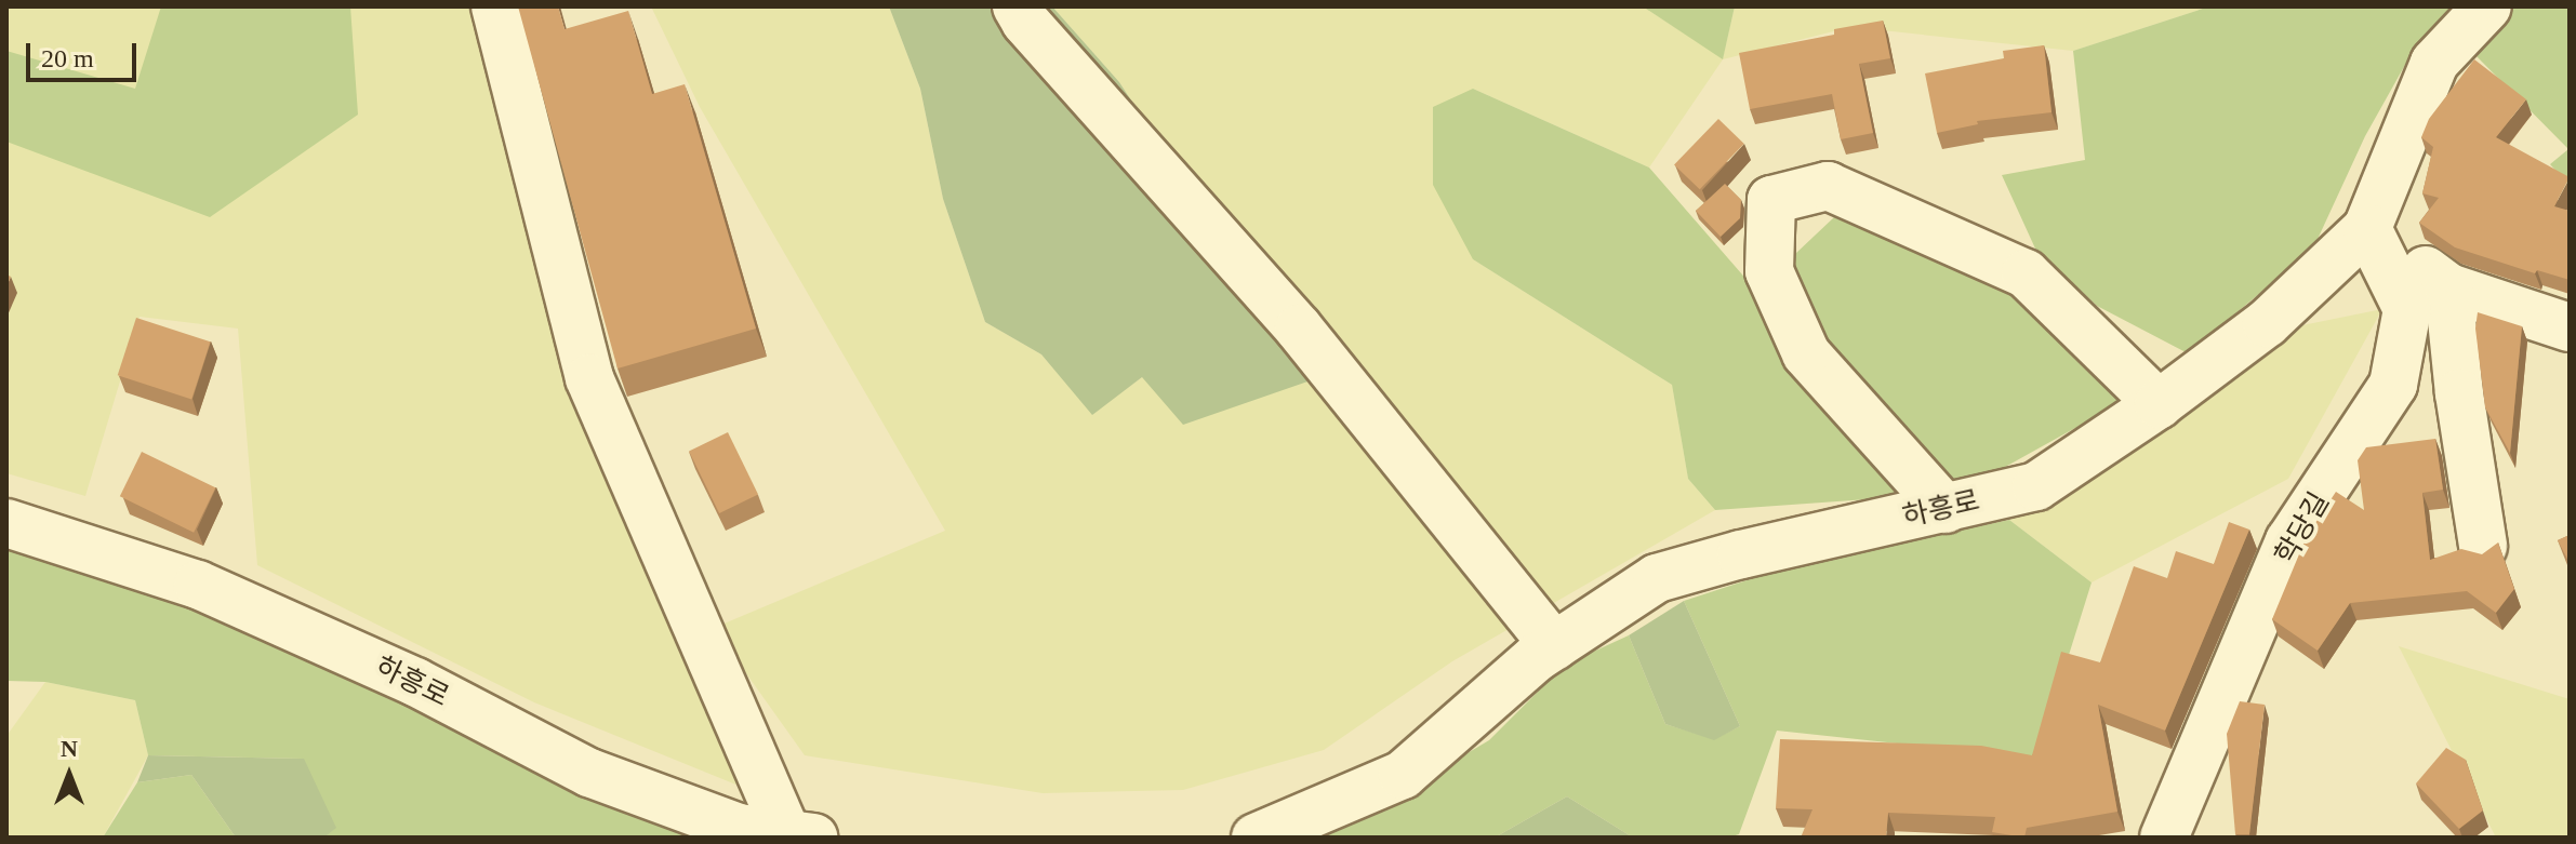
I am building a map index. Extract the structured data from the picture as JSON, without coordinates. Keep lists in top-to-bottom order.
{
  "streets": {
    "street": ["하흥로", "학당길"]
  },
  "crossings": [
    ["하흥로", "학당길"]
  ],
  "scale_bar": "20 m",
  "north": "top"
}
